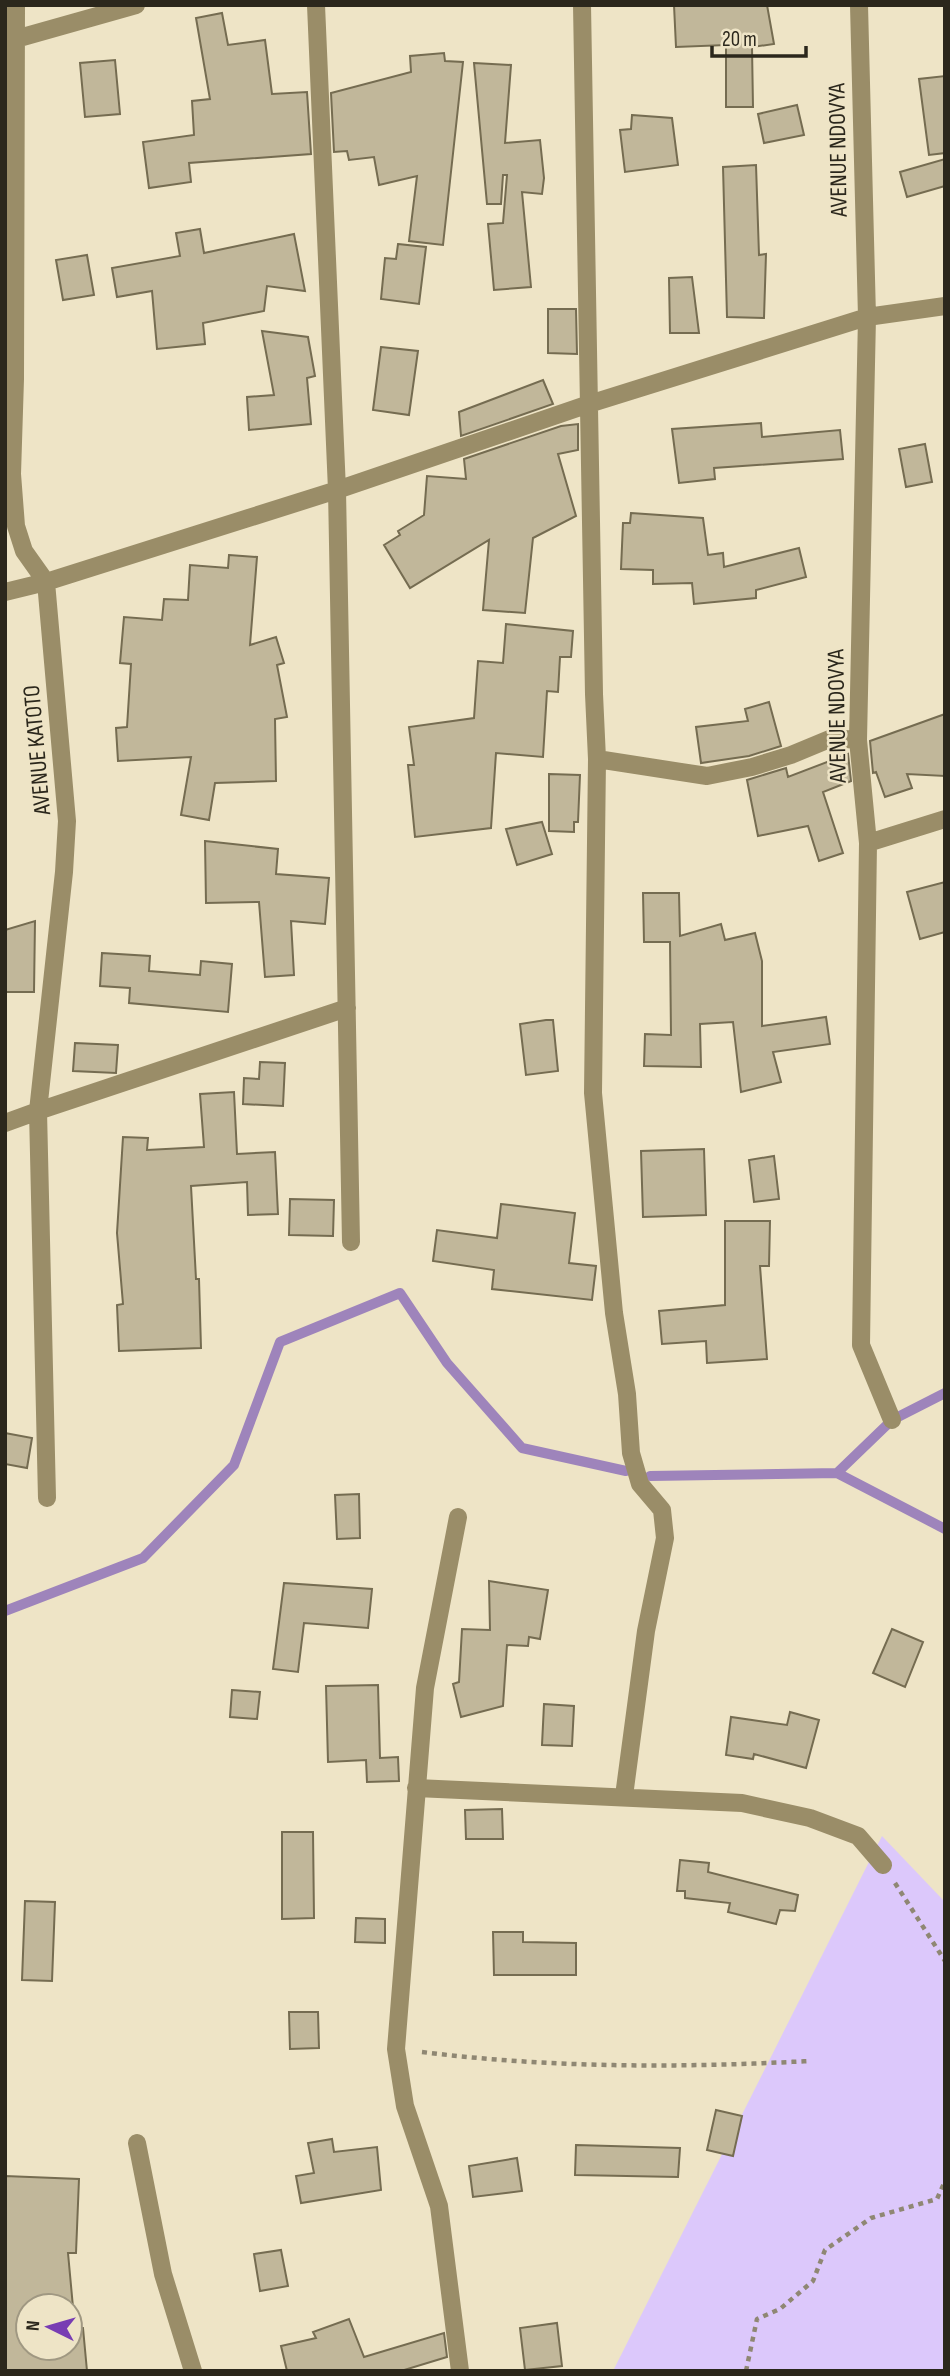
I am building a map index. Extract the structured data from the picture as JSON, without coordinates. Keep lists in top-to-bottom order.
{
  "streets": {
    "street": ["AVENUE NDOVYA", "AVENUE KATOTO"]
  },
  "scale_bar": "20 m",
  "north": "left"
}
